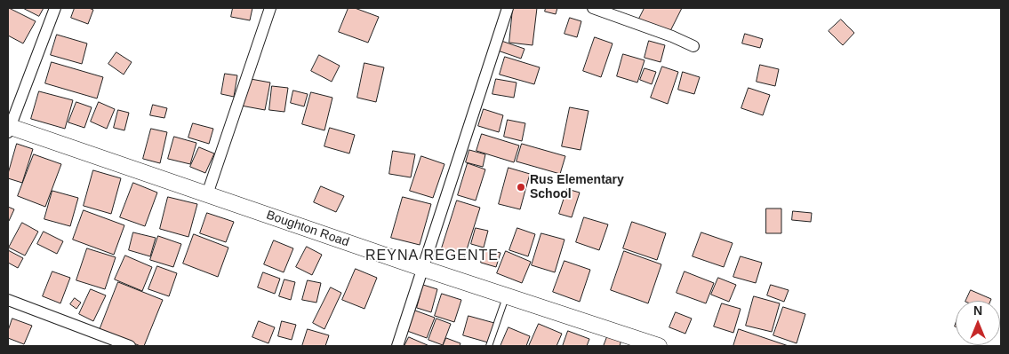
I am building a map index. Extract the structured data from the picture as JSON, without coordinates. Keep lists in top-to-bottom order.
{
  "streets": {
    "main road": ["Boughton Road"]
  },
  "districts": ["REYNA REGENTE"],
  "places": ["Rus Elementary School"],
  "north": "top"
}
